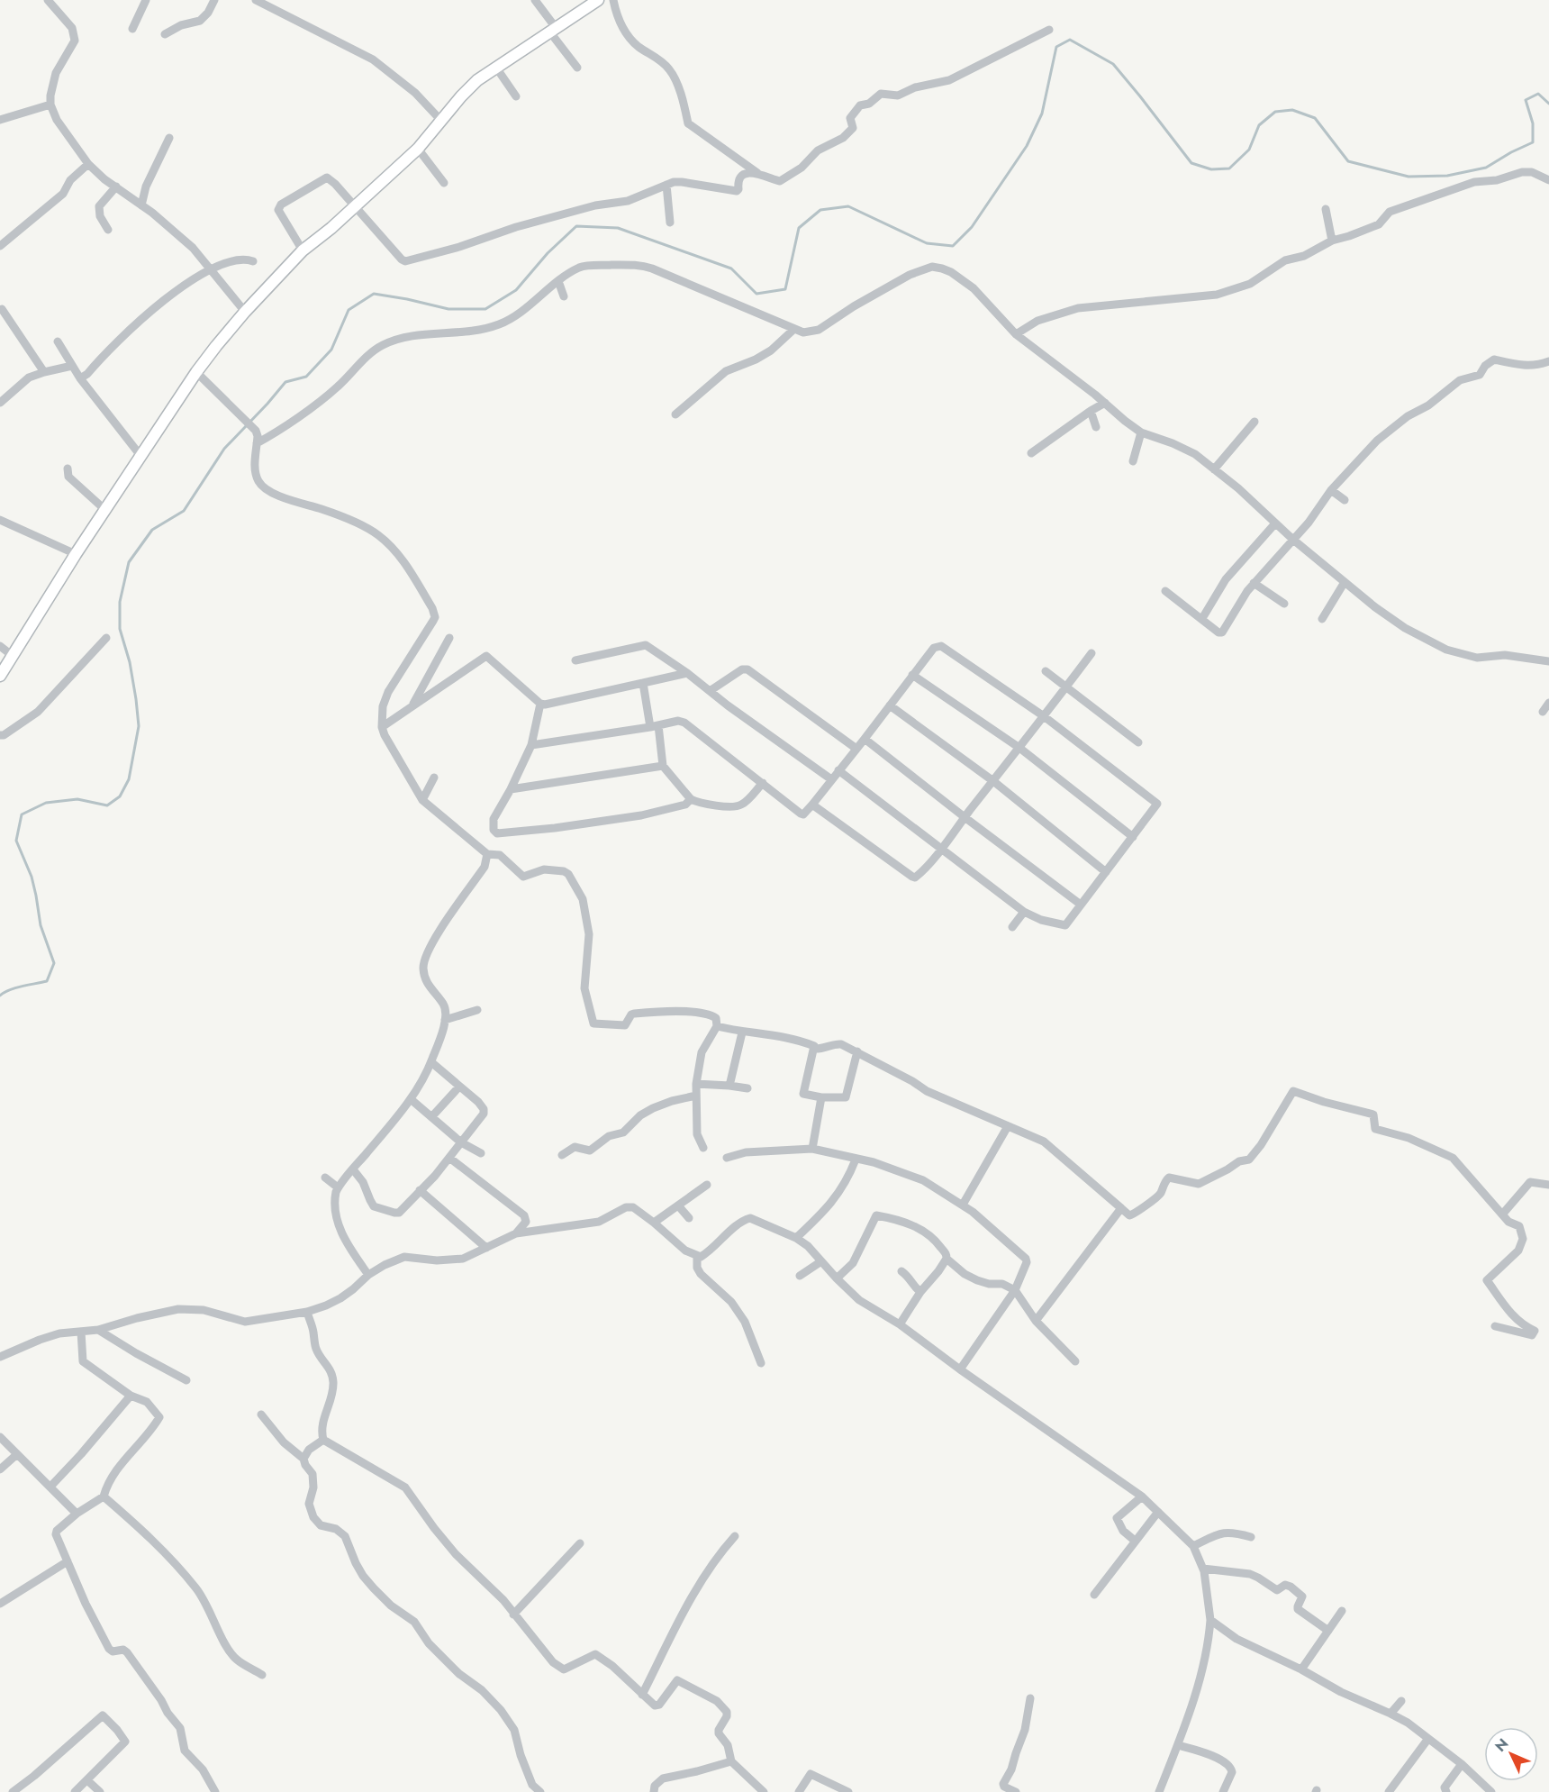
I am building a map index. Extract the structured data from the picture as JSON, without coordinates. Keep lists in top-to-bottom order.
{
  "north": "top left"
}
